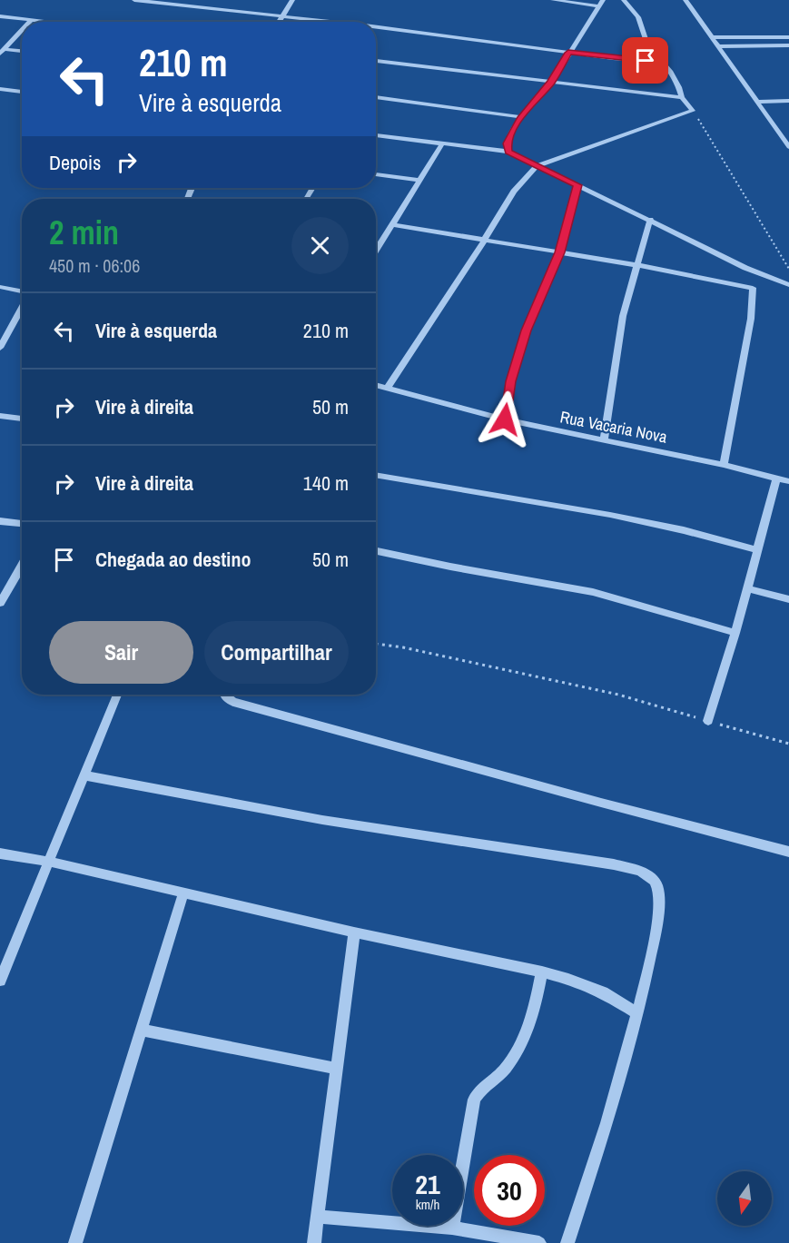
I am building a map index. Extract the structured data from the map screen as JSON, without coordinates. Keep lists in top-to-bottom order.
{
  "streets": {
    "street": ["Rua Vacaria Nova"]
  },
  "north": "bottom",
  "page": {
    "turn": ["210 m", "Vire à esquerda"],
    "then": "Depois",
    "heading": ["2 min", "450 m · 06:06"],
    "list": [
      {
        "name": "Vire à esquerda",
        "value": "210 m"
      },
      {
        "name": "Vire à direita",
        "value": "50 m"
      },
      {
        "name": "Vire à direita",
        "value": "140 m"
      },
      {
        "name": "Chegada ao destino",
        "value": "50 m"
      }
    ],
    "buttons": ["Sair", "Compartilhar"],
    "speed": "21 km/h",
    "limit": "30"
  }
}
